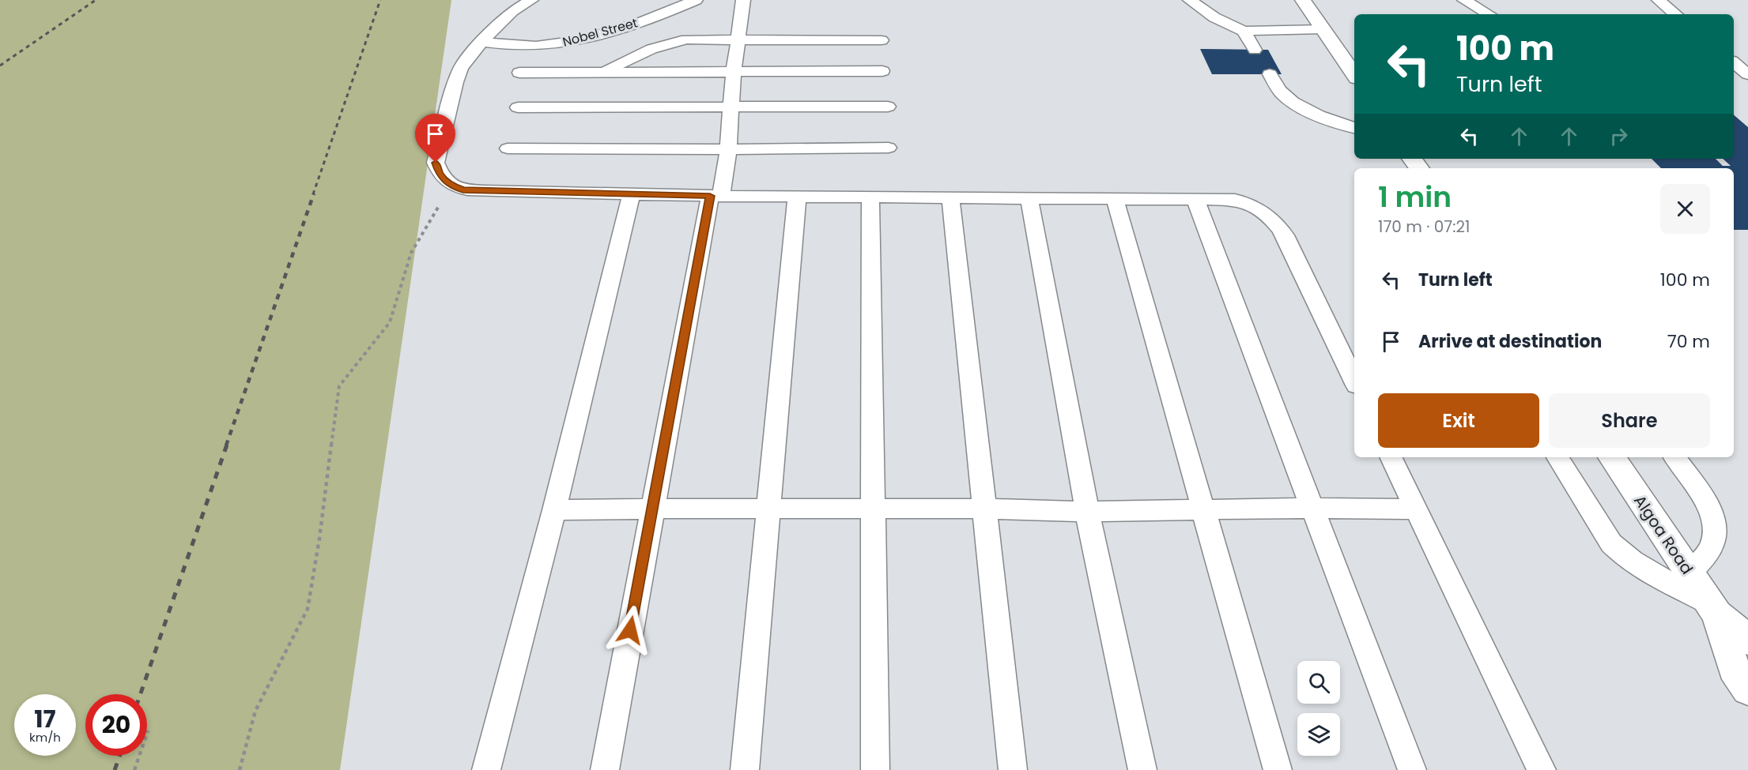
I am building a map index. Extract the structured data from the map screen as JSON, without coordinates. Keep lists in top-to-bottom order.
{
  "streets": {
    "street": ["Algoa Road"],
    "lane": ["Nobel Street"]
  },
  "page": {
    "turn": ["100 m", "Turn left"],
    "heading": ["1 min", "170 m · 07:21"],
    "list": [
      {
        "name": "Turn left",
        "value": "100 m"
      },
      {
        "name": "Arrive at destination",
        "value": "70 m"
      }
    ],
    "buttons": ["Exit", "Share"],
    "speed": "17 km/h",
    "limit": "20"
  }
}
